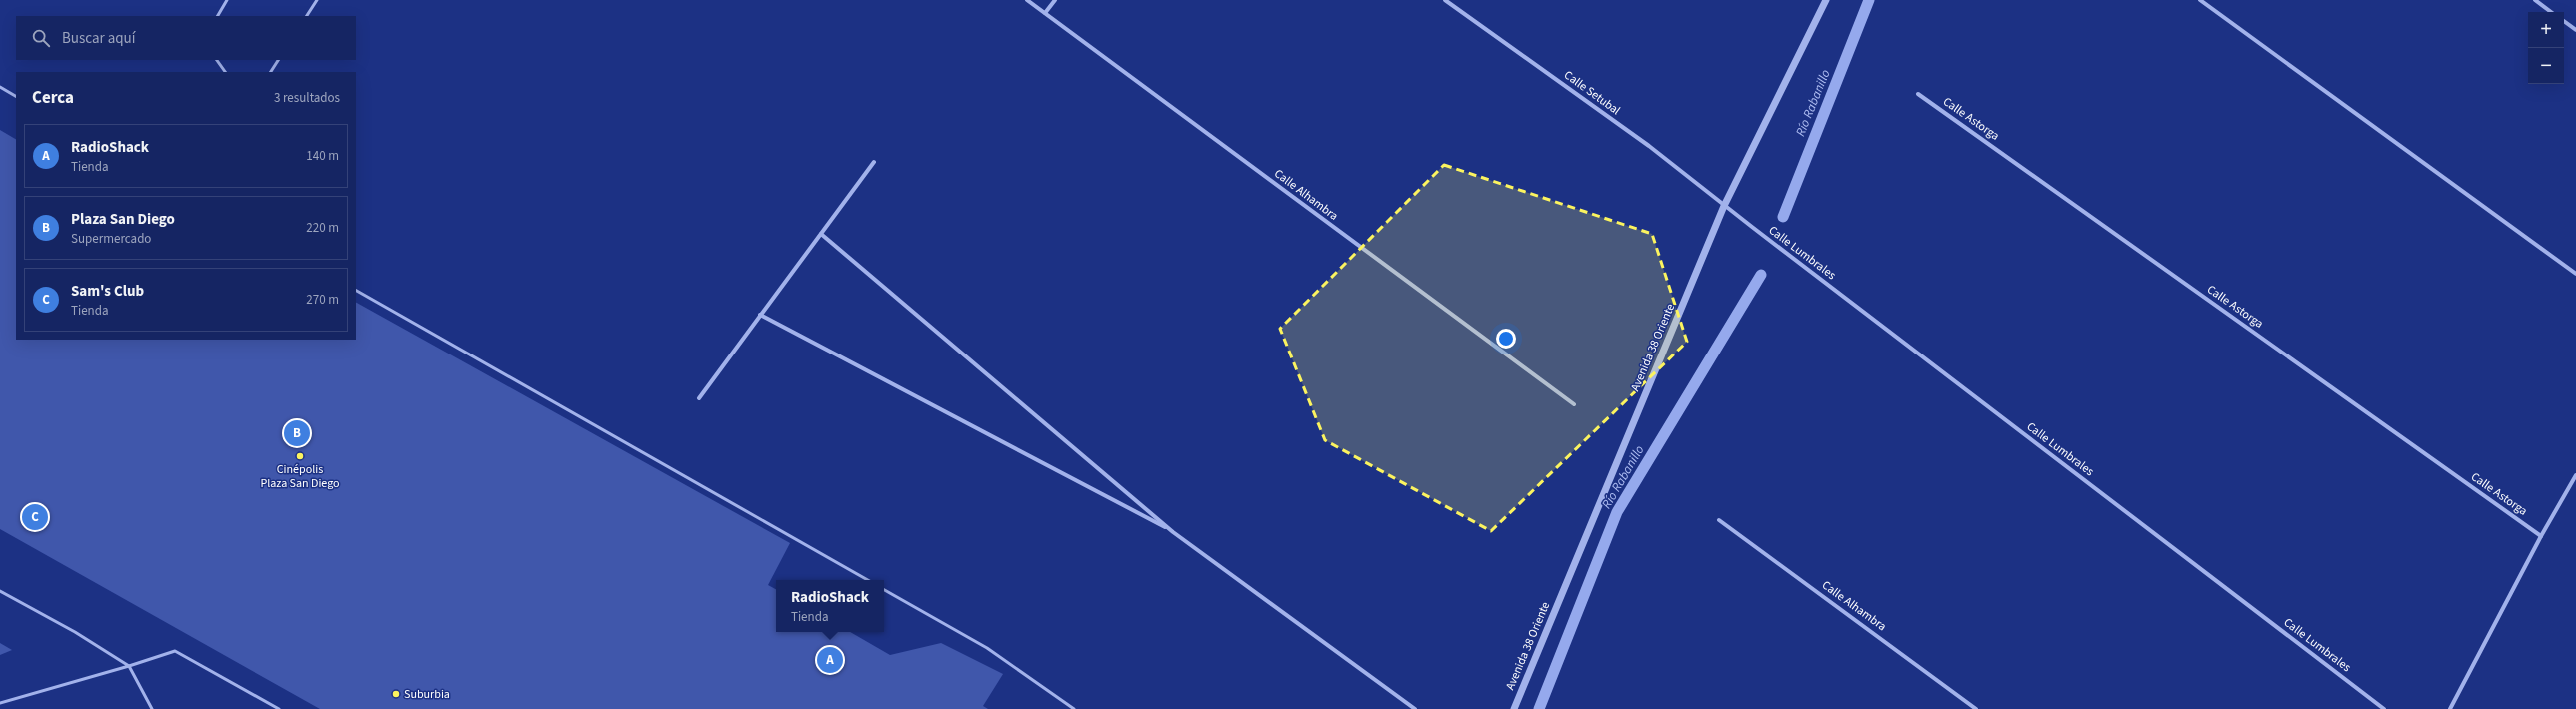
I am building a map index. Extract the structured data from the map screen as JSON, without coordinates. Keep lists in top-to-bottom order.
{
  "streets": {
    "street": [
      "Calle Setubal",
      "Calle Astorga",
      "Calle Alhambra",
      "Calle Lumbrales",
      "Avenida 38 Oriente"
    ]
  },
  "crossings": [
    ["Calle Setubal", "Calle Lumbrales"],
    ["Calle Setubal", "Avenida 38 Oriente"],
    ["Calle Lumbrales", "Avenida 38 Oriente"]
  ],
  "water": ["Río Rabanillo"],
  "places": ["Cinépolis Plaza San Diego", "Suburbia"],
  "page": {
    "map_buttons": ["+", "−"],
    "search": "Buscar aquí",
    "heading": ["Cerca", "3 resultados"],
    "list": [
      {
        "mark": "A",
        "name": "RadioShack",
        "note": "Tienda",
        "value": "140 m"
      },
      {
        "mark": "B",
        "name": "Plaza San Diego",
        "note": "Supermercado",
        "value": "220 m"
      },
      {
        "mark": "C",
        "name": "Sam's Club",
        "note": "Tienda",
        "value": "270 m"
      }
    ],
    "pins": ["B", "C", "A"],
    "popup": ["RadioShack", "Tienda"]
  }
}
